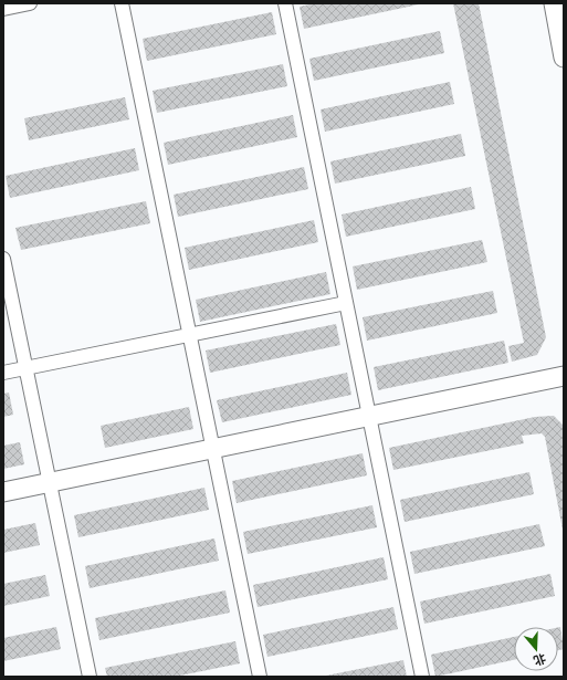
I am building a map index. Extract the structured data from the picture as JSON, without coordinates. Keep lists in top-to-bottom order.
{
  "north": "bottom"
}
